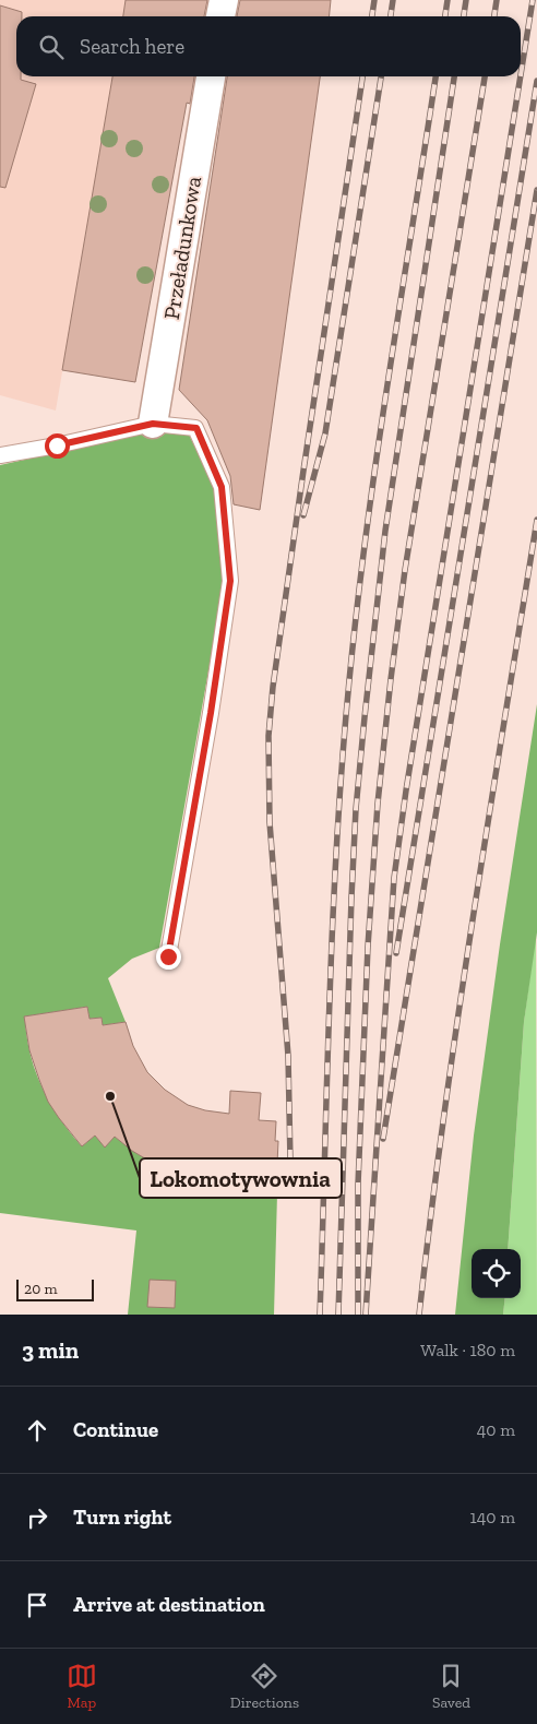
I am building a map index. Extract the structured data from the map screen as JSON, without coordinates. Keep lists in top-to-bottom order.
{
  "streets": {
    "street": ["Przeładunkowa"]
  },
  "places": ["Lokomotywownia"],
  "scale_bar": "20 m",
  "page": {
    "search": "Search here",
    "scale": "20 m",
    "heading": ["3 min", "Walk · 180 m"],
    "list": [
      ["Continue", "40 m"],
      ["Turn right", "140 m"],
      "Arrive at destination"
    ],
    "nav": ["Map", "Directions", "Saved"]
  }
}
